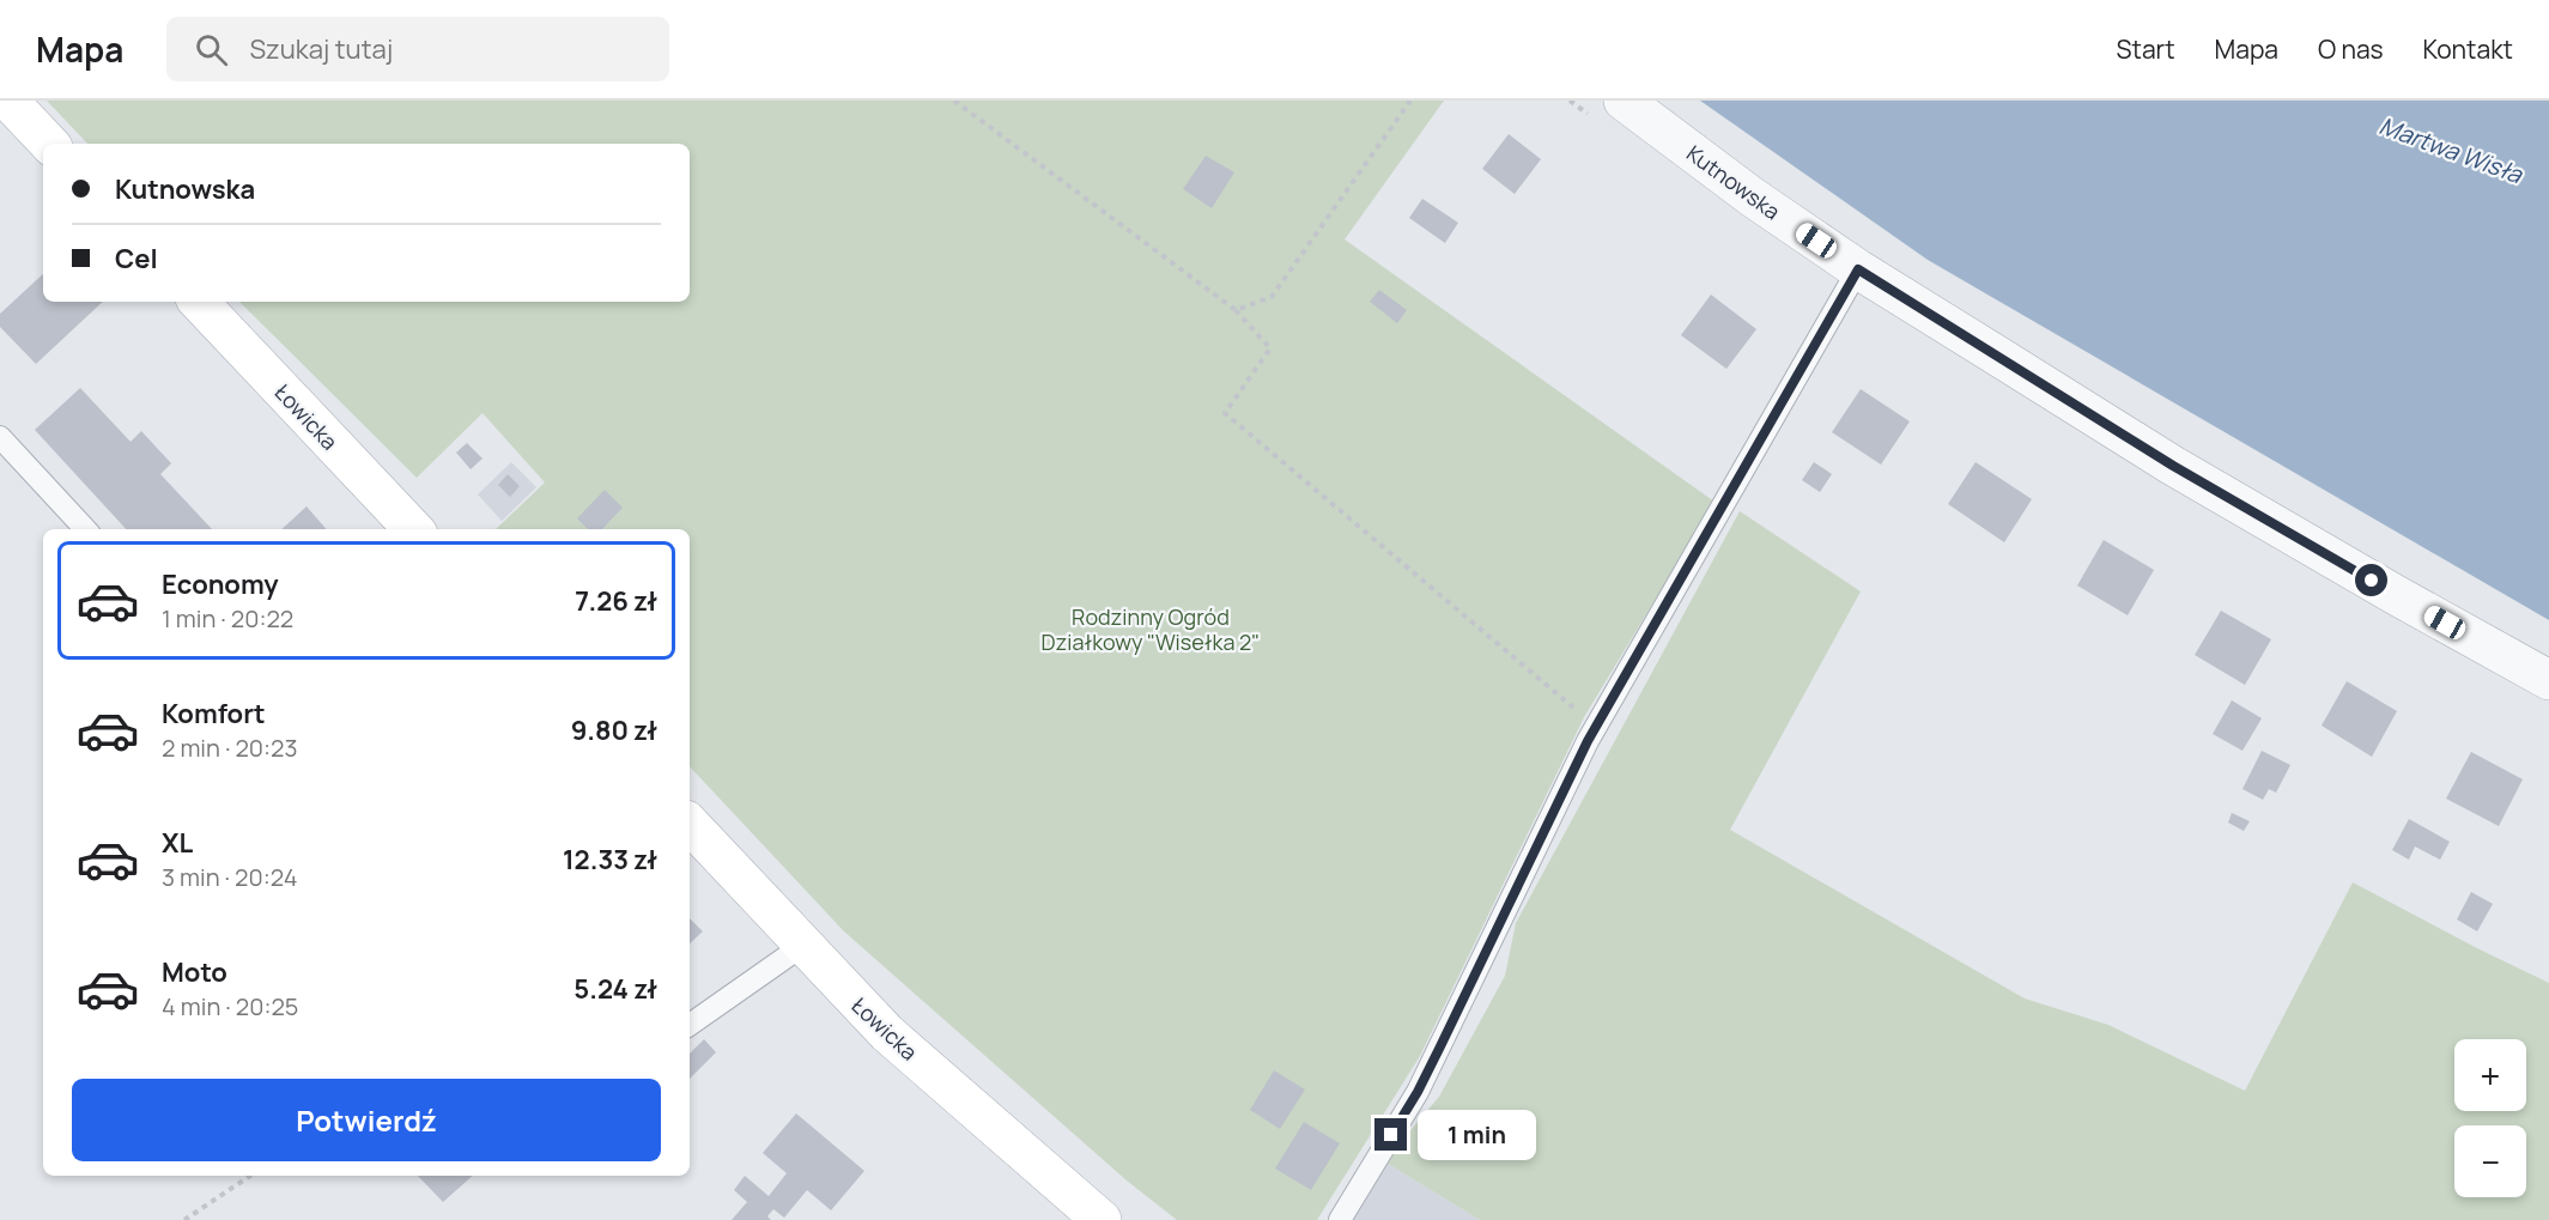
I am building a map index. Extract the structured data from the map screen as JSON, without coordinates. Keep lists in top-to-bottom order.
{
  "streets": {
    "street": ["Kutnowska", "Łowicka"]
  },
  "water": ["Martwa Wisła"],
  "parks": ["Rodzinny Ogród Działkowy \"Wisełka 2\""],
  "page": {
    "header": "Mapa",
    "search": "Szukaj tutaj",
    "nav": [
      "Start",
      "Mapa",
      "O nas",
      "Kontakt"
    ],
    "banner": ["Kutnowska", "Cel"],
    "list": [
      {
        "name": "Economy",
        "note": "1 min · 20:22",
        "value": "7.26 zł"
      },
      {
        "name": "Komfort",
        "note": "2 min · 20:23",
        "value": "9.80 zł"
      },
      {
        "name": "XL",
        "note": "3 min · 20:24",
        "value": "12.33 zł"
      },
      {
        "name": "Moto",
        "note": "4 min · 20:25",
        "value": "5.24 zł"
      }
    ],
    "map_buttons": ["+", "−"],
    "buttons": "Potwierdź",
    "bubble": "1 min"
  }
}
